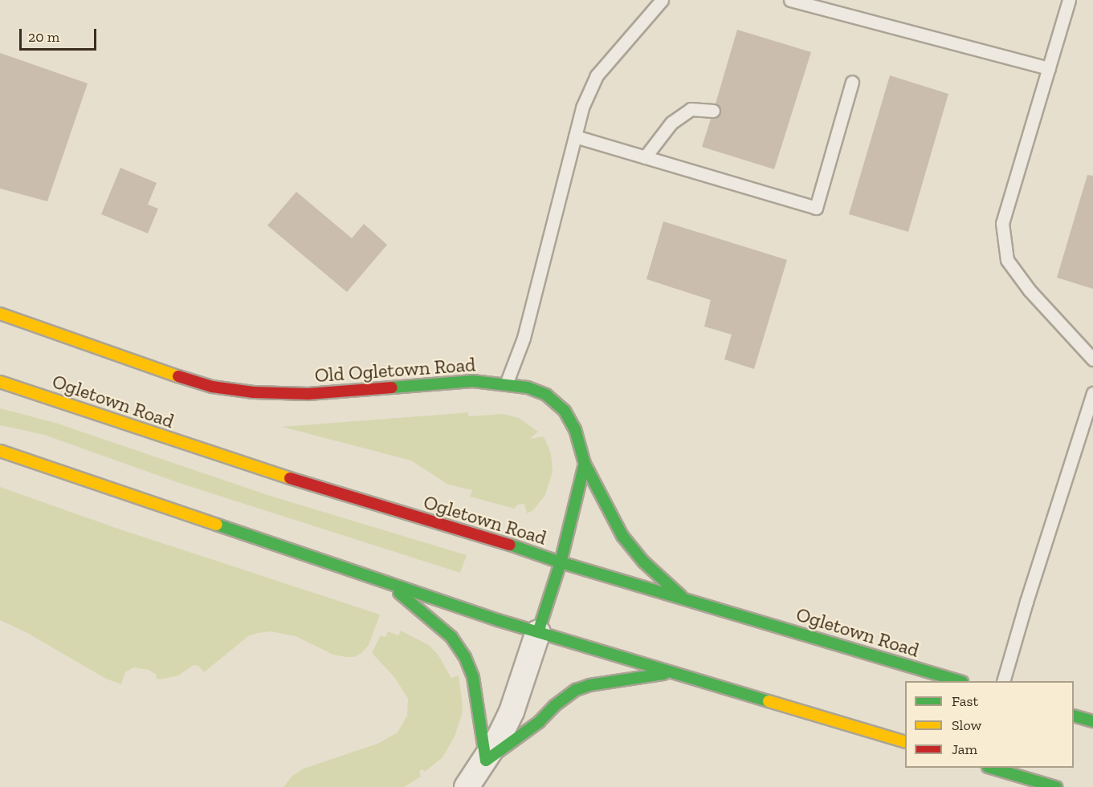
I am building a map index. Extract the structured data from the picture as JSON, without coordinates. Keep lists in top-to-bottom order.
{
  "streets": {
    "main road": ["Old Ogletown Road", "Ogletown Road"]
  },
  "crossings": [
    ["Old Ogletown Road", "Ogletown Road"]
  ],
  "legend": ["Fast", "Slow", "Jam"],
  "scale_bar": "20 m"
}
